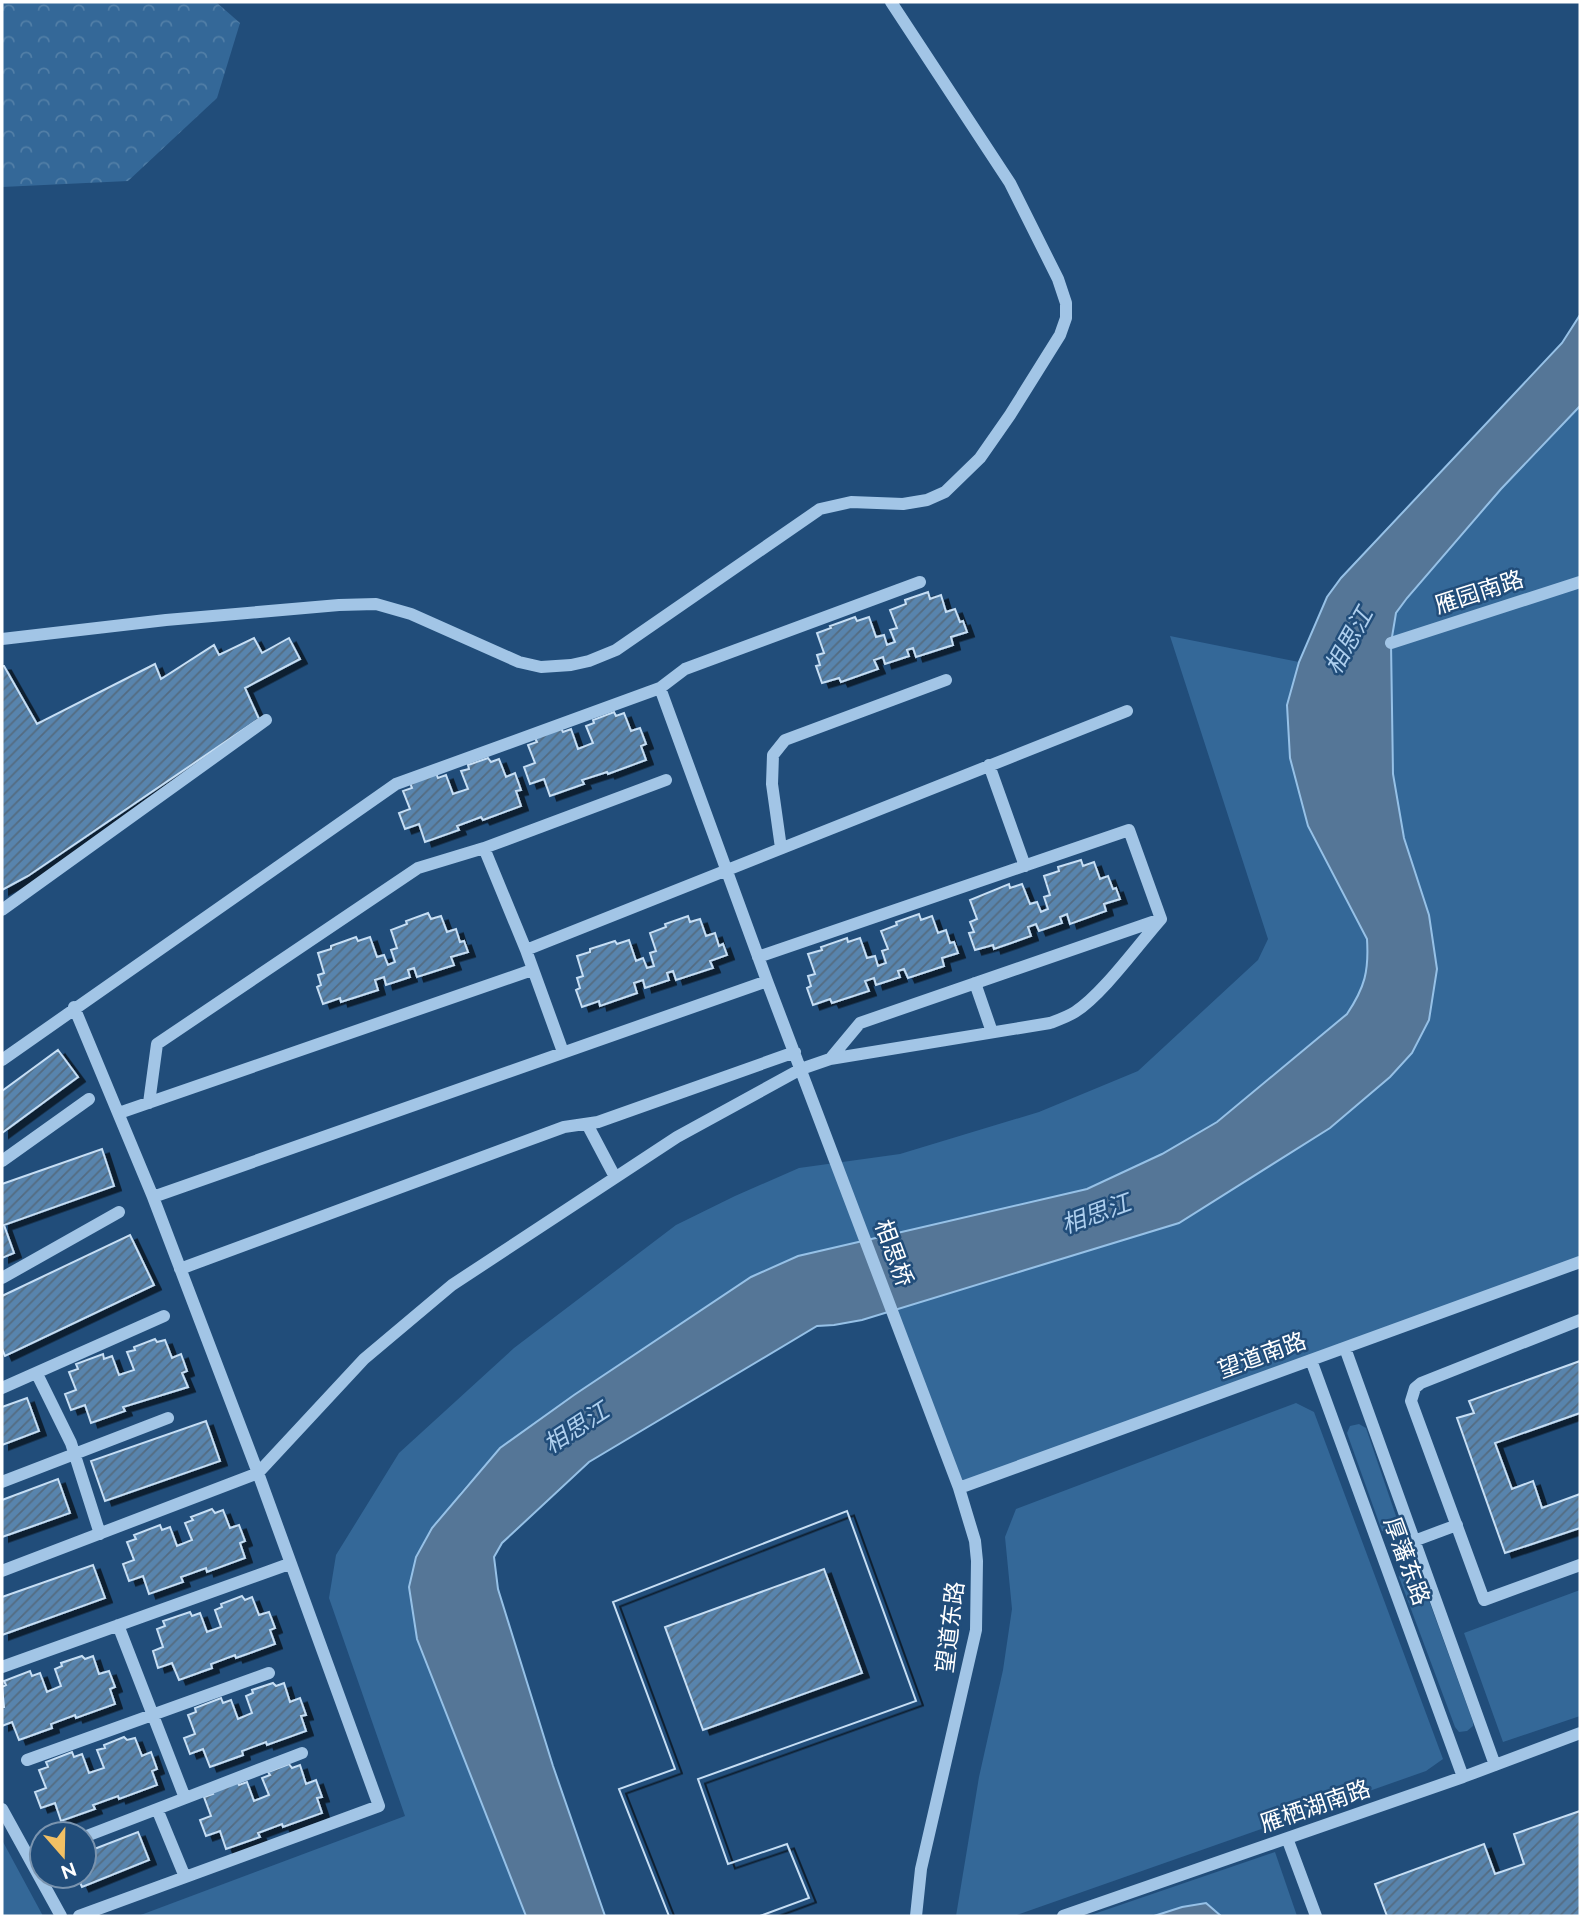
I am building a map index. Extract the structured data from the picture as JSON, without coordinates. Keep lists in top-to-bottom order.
{
  "streets": {
    "street": [
      "雁园南路",
      "相思桥",
      "望道南路",
      "厚藩东路",
      "望道东路",
      "雁栖湖南路"
    ]
  },
  "crossings": [
    ["相思桥", "望道东路"],
    ["望道南路", "厚藩东路"],
    ["望道南路", "望道东路"],
    ["厚藩东路", "雁栖湖南路"]
  ],
  "water": ["相思江"],
  "north": "bottom"
}
